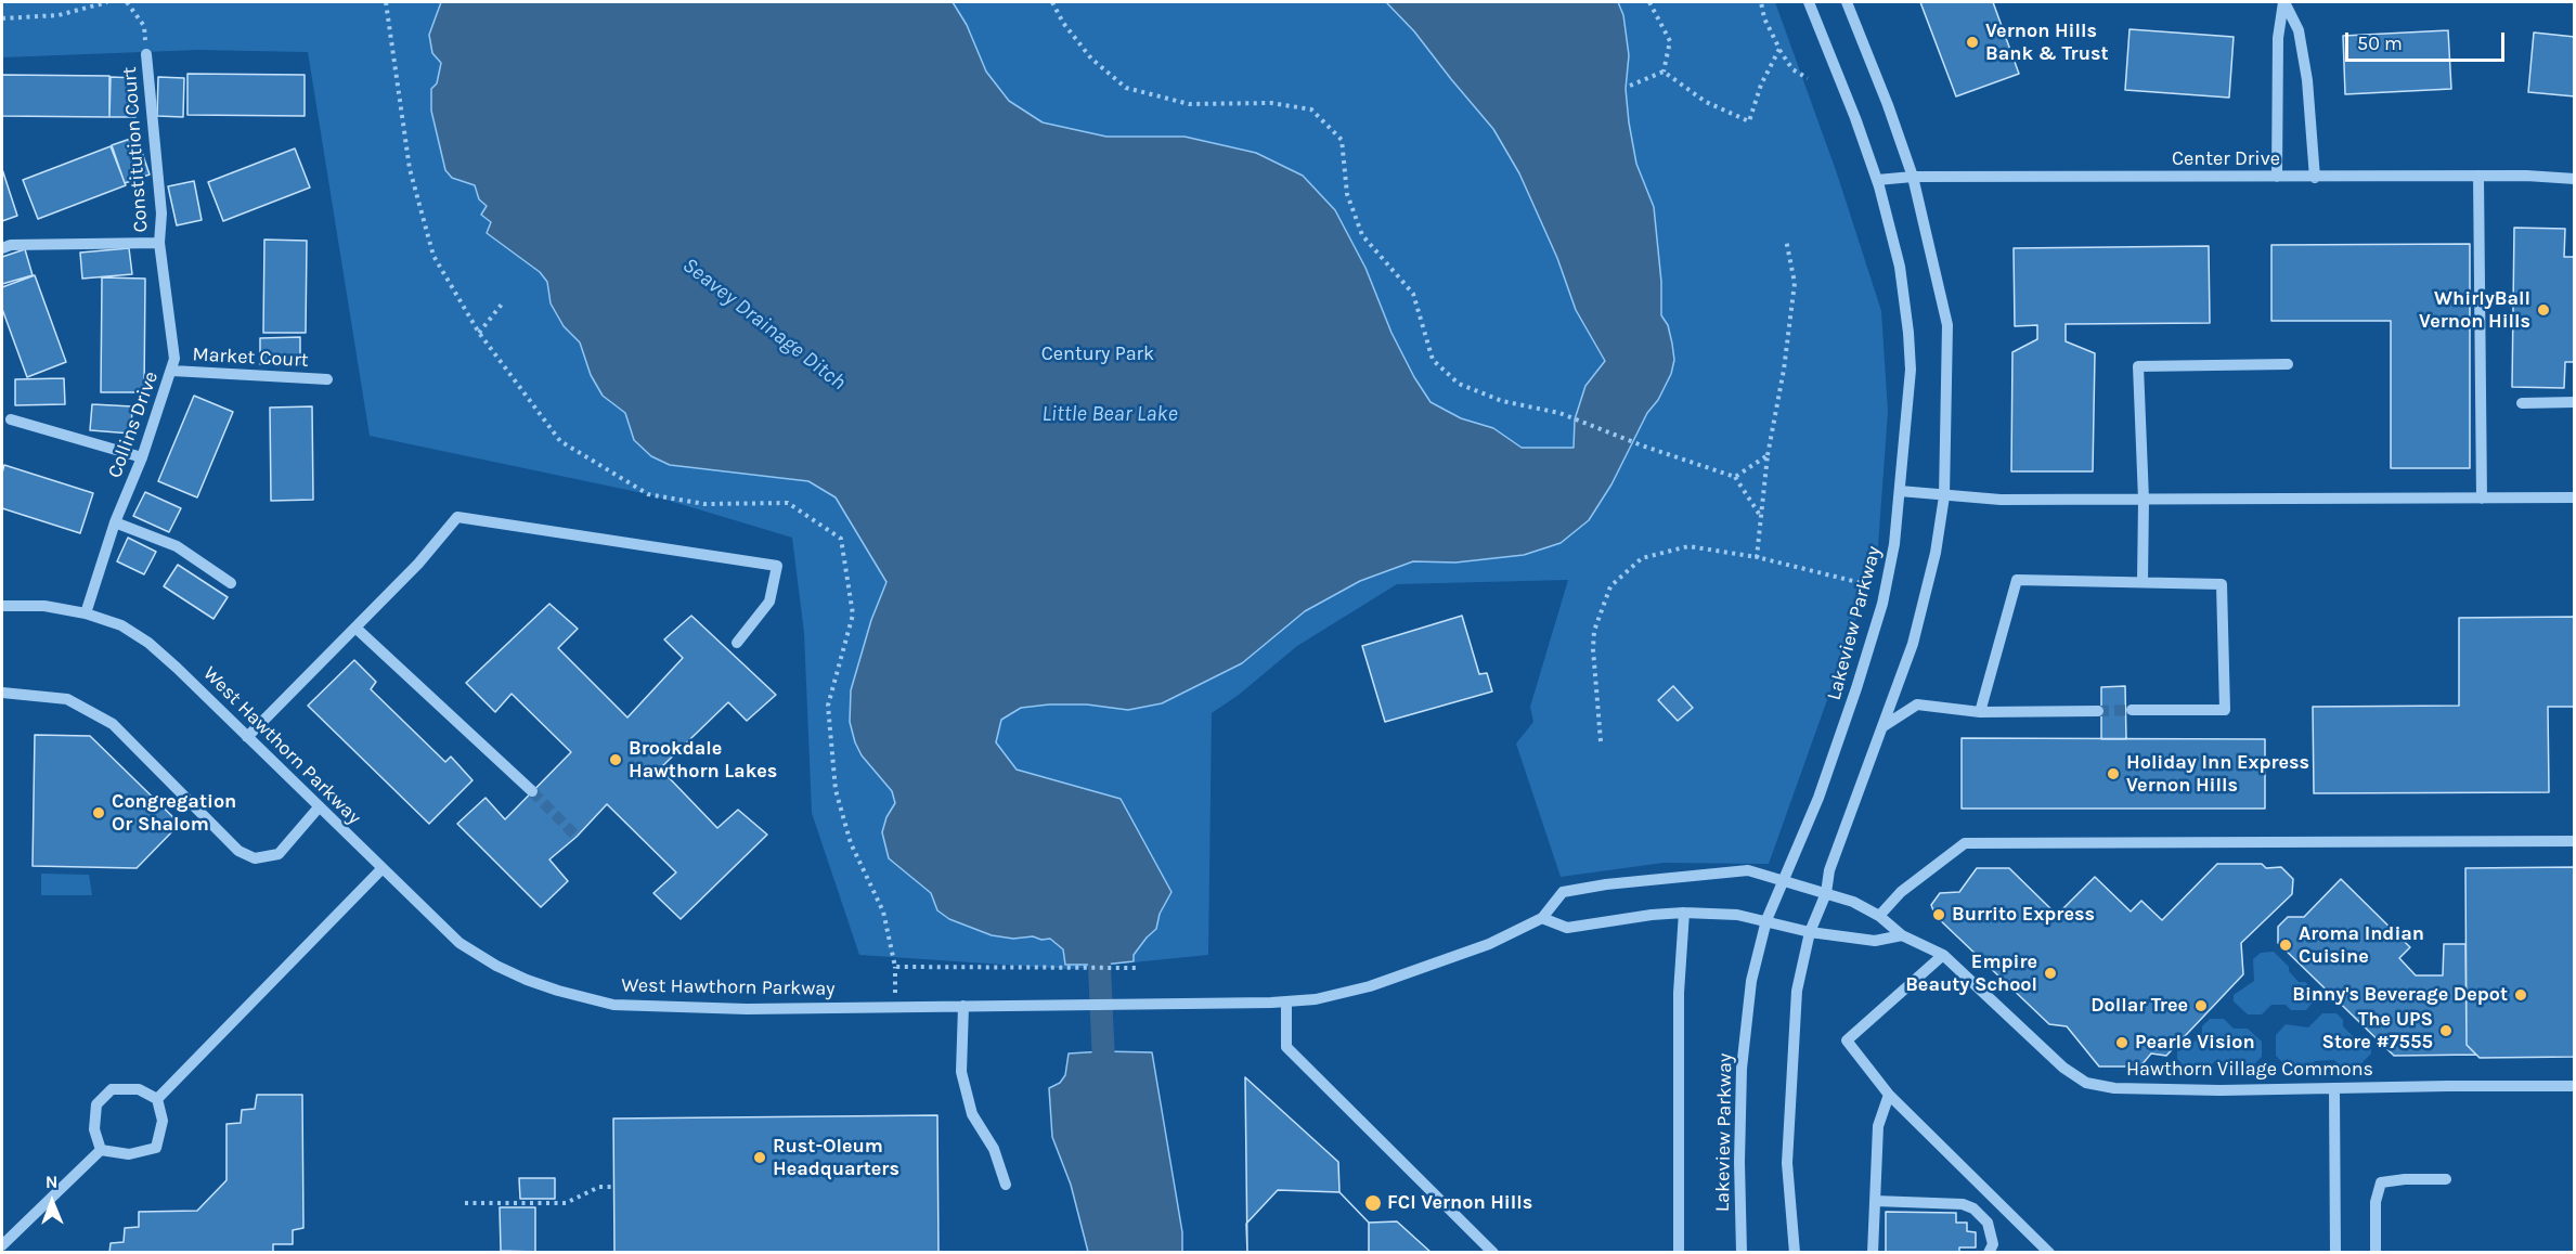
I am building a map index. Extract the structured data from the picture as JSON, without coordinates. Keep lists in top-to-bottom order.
{
  "streets": {
    "street": [
      "Constitution Court",
      "Center Drive",
      "Market Court",
      "Collins Drive",
      "Lakeview Parkway",
      "West Hawthorn Parkway",
      "Hawthorn Village Commons"
    ]
  },
  "crossings": [
    ["Constitution Court", "Collins Drive"],
    ["Center Drive", "Lakeview Parkway"],
    ["Market Court", "Collins Drive"],
    ["Collins Drive", "West Hawthorn Parkway"],
    ["Lakeview Parkway", "West Hawthorn Parkway"],
    ["West Hawthorn Parkway", "Hawthorn Village Commons"]
  ],
  "water": ["Seavey Drainage Ditch", "Little Bear Lake"],
  "parks": ["Century Park"],
  "places": [
    "Vernon Hills Bank & Trust",
    "WhirlyBall Vernon Hills",
    "Brookdale Hawthorn Lakes",
    "Holiday Inn Express Vernon Hills",
    "Congregation Or Shalom",
    "Burrito Express",
    "Aroma Indian Cuisine",
    "Empire Beauty School",
    "Binny's Beverage Depot",
    "Dollar Tree",
    "The UPS Store #7555",
    "Pearle Vision",
    "Rust-Oleum Headquarters",
    "FCI Vernon Hills"
  ],
  "scale_bar": "50 m",
  "north": "top"
}
